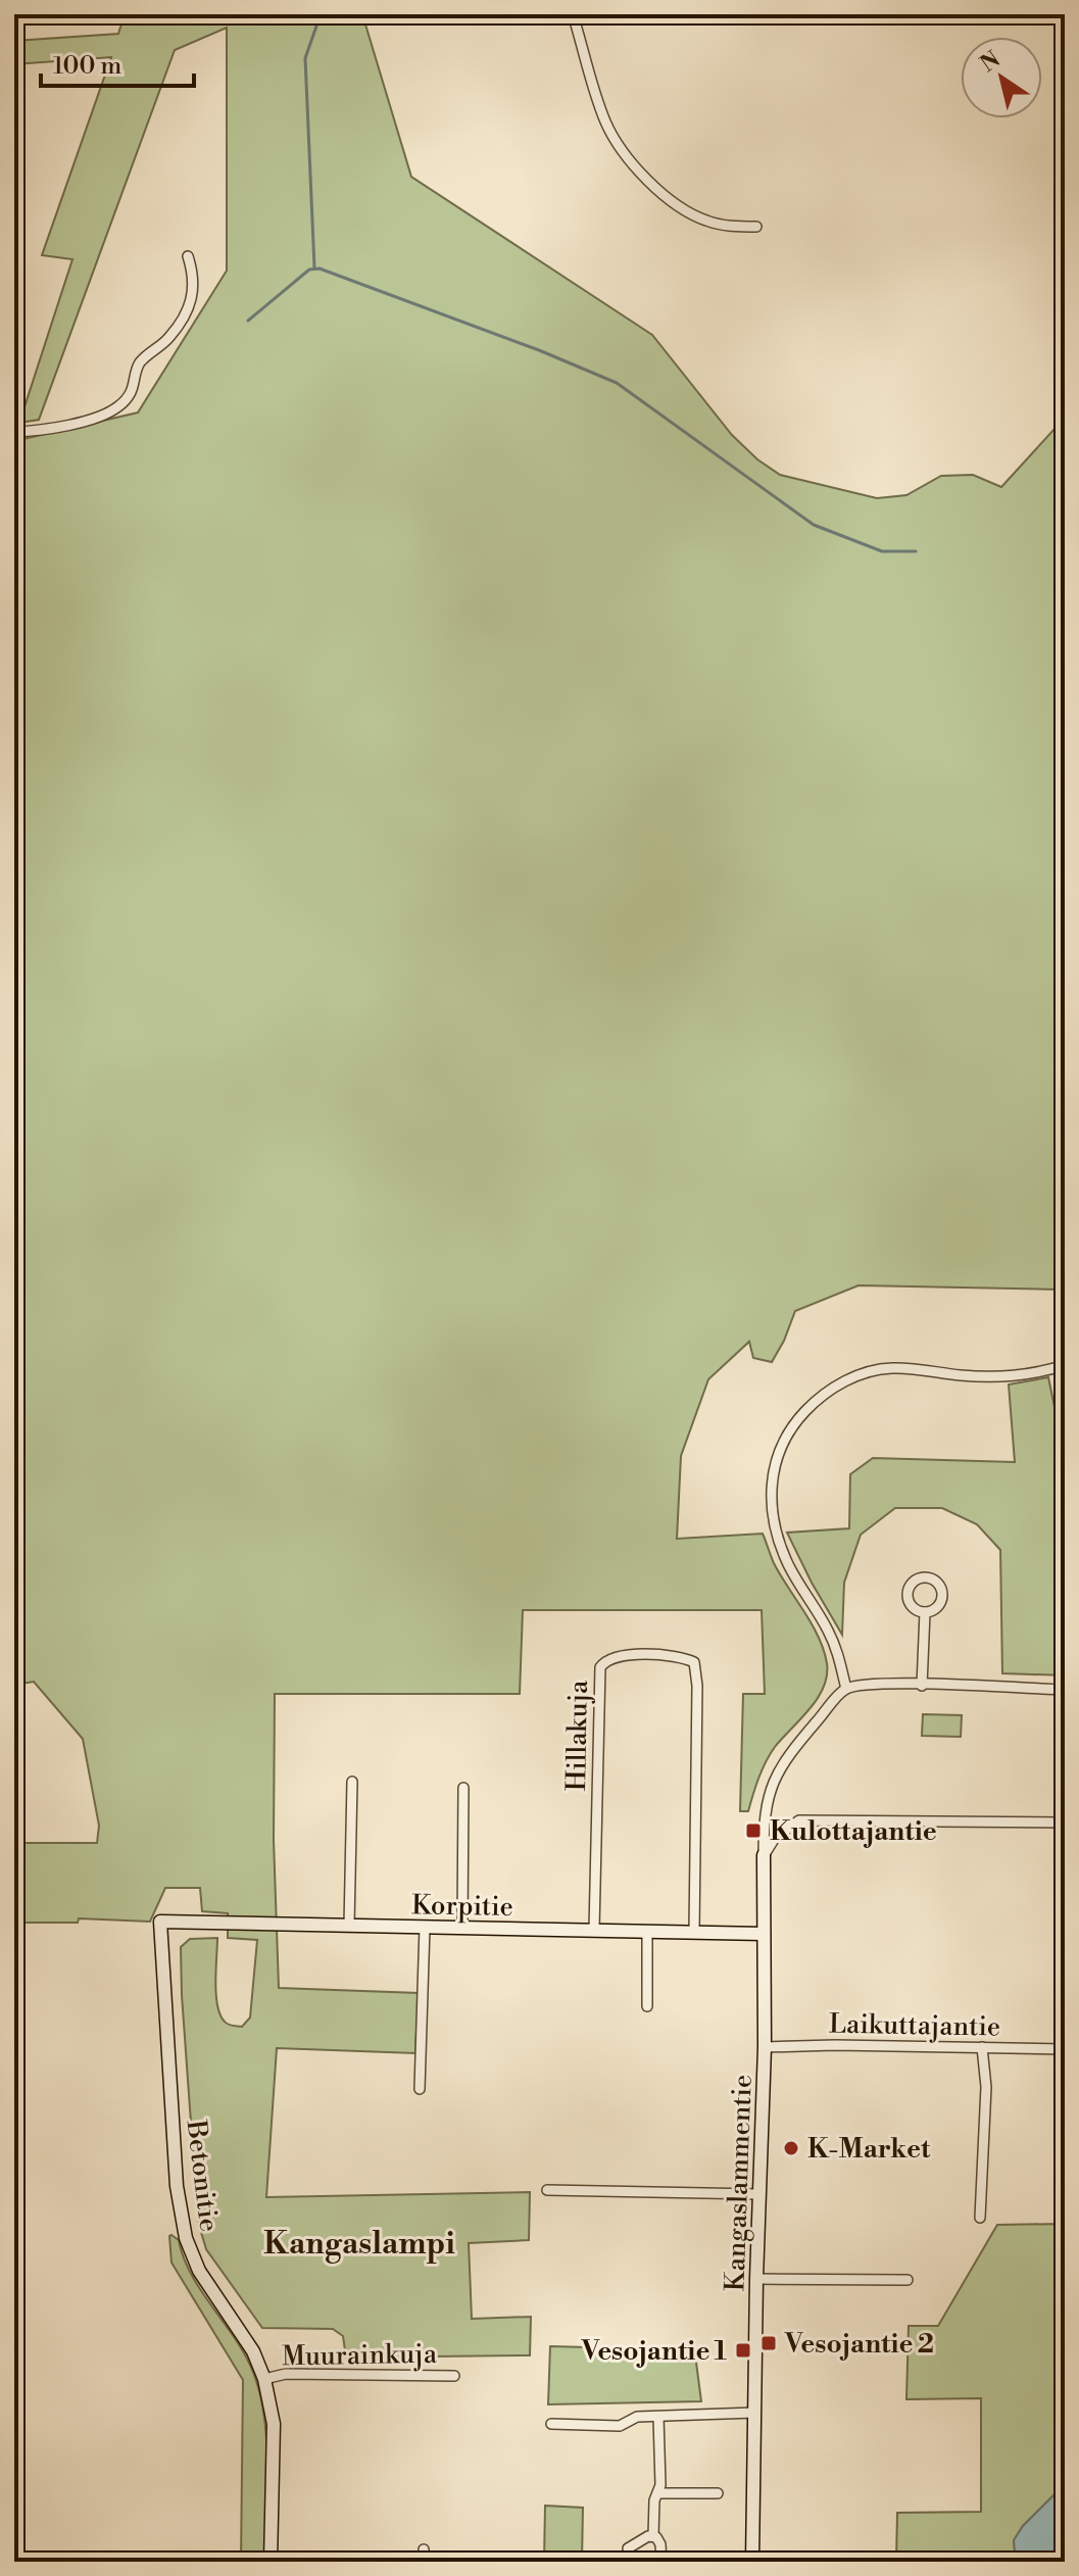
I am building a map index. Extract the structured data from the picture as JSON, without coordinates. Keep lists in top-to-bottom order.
{
  "streets": {
    "street": [
      "Hillakuja",
      "Korpitie",
      "Laikuttajantie",
      "Betonitie",
      "Kangaslammentie",
      "Muurainkuja"
    ]
  },
  "crossings": [
    ["Hillakuja", "Korpitie"],
    ["Korpitie", "Betonitie"],
    ["Korpitie", "Kangaslammentie"],
    ["Laikuttajantie", "Kangaslammentie"],
    ["Betonitie", "Muurainkuja"]
  ],
  "districts": ["Kangaslampi"],
  "places": {
    "transit": ["Kulottajantie", "Vesojantie 2", "Vesojantie 1"],
    "other": ["K-Market"]
  },
  "scale_bar": "100 m",
  "north": "top left"
}
